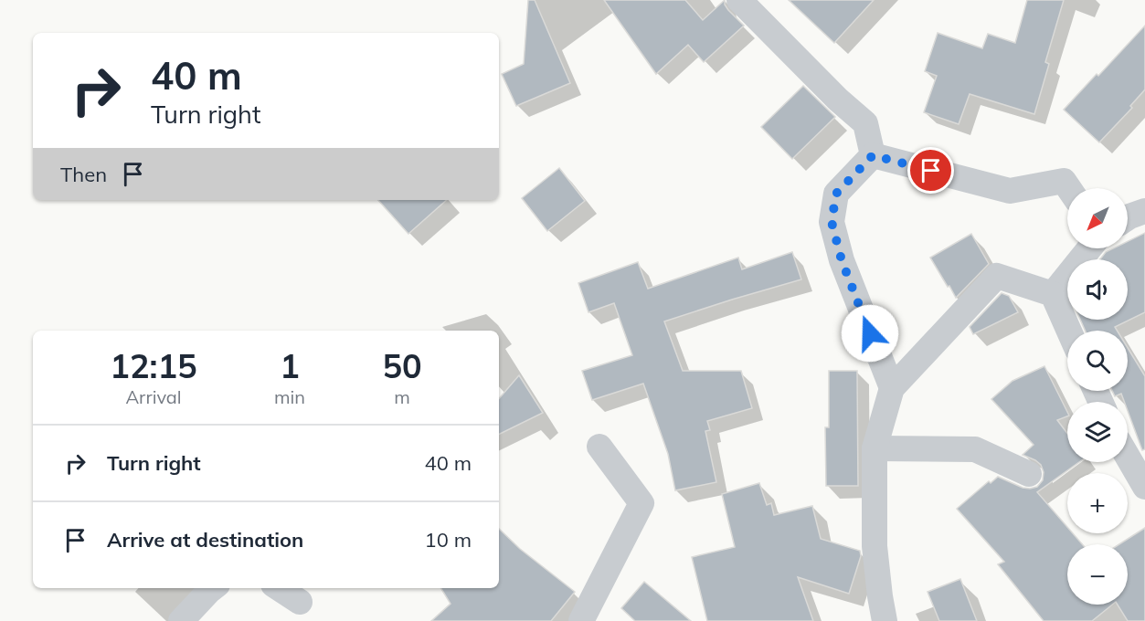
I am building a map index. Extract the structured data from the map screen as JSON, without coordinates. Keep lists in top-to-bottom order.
{
  "north": "bottom left",
  "page": {
    "turn": ["40 m", "Turn right"],
    "then": "Then",
    "map_buttons": ["+", "−"],
    "eta": [
      "12:15",
      "Arrival",
      "1",
      "min",
      "50",
      "m"
    ],
    "list": [
      {
        "name": "Turn right",
        "value": "40 m"
      },
      {
        "name": "Arrive at destination",
        "value": "10 m"
      }
    ]
  }
}
